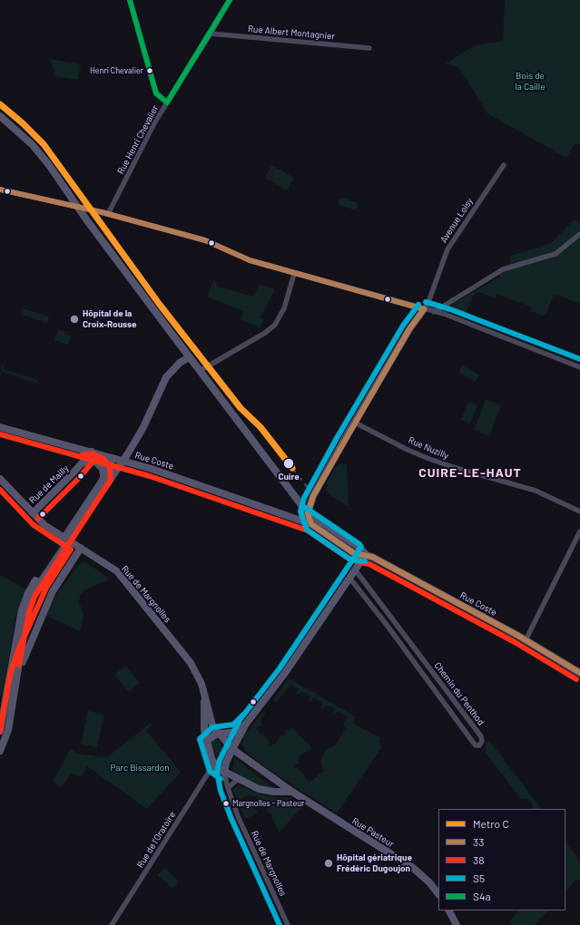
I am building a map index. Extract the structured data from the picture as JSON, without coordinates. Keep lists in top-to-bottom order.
{
  "streets": {
    "street": [
      "Rue Albert Montagnier",
      "Rue Henri Chevalier",
      "Avenue Loisy",
      "Rue Nuzilly",
      "Rue Coste",
      "Rue de Mailly",
      "Rue de Margnolles",
      "Chemin du Penthod",
      "Rue Pasteur",
      "Rue de l'Oratoire"
    ]
  },
  "crossings": [
    ["Rue Albert Montagnier", "Rue Henri Chevalier"],
    ["Rue Coste", "Rue de Mailly"],
    ["Rue de Mailly", "Rue de Margnolles"],
    ["Rue de Margnolles", "Rue Pasteur"],
    ["Rue de Margnolles", "Rue de l'Oratoire"]
  ],
  "districts": ["CUIRE-LE-HAUT"],
  "parks": ["Bois de la Caille", "Parc Bissardon"],
  "places": [
    "Henri Chevalier",
    "Hôpital de la Croix-Rousse",
    "Cuire",
    "Margnolles - Pasteur",
    "Hôpital gériatrique Frédéric Dugoujon"
  ],
  "lines": [
    "transit line S4a",
    "metro line C",
    "transit line 33",
    "transit line S5",
    "transit line 38"
  ],
  "legend": [
    "Metro C",
    "33",
    "38",
    "S5",
    "S4a"
  ]
}
